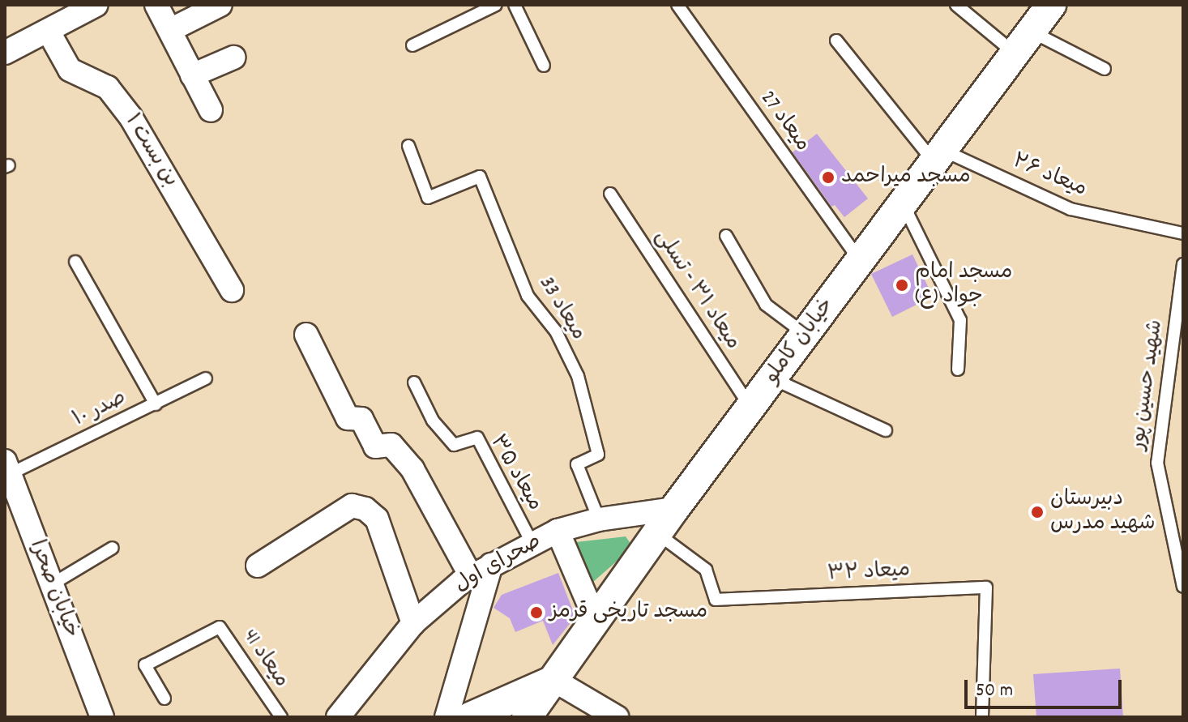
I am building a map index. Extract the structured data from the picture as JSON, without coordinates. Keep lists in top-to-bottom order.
{
  "streets": {
    "street": [
      "بن بست ۱",
      "خیابان کاملو",
      "صحرای اول",
      "خیابان صحرا"
    ],
    "lane": [
      "میعاد 27",
      "میعاد ۲۶",
      "میعاد ۳۱ - تسلی",
      "میعاد 33",
      "شهید حسین پور",
      "صدر ۱۰",
      "میعاد ۳۵",
      "میعاد ۳۲",
      "میعاد 41"
    ]
  },
  "crossings": [
    ["میعاد 27", "خیابان کاملو"],
    ["میعاد ۲۶", "خیابان کاملو"],
    ["میعاد ۳۱ - تسلی", "خیابان کاملو"],
    ["میعاد 33", "صحرای اول"],
    ["خیابان کاملو", "صحرای اول"],
    ["خیابان کاملو", "میعاد ۳۲"],
    ["صدر ۱۰", "خیابان صحرا"],
    ["میعاد ۳۵", "صحرای اول"]
  ],
  "places": [
    "مسجد میراحمد",
    "مسجد امام جواد (ع)",
    "دبیرستان شهید مدرس",
    "مسجد تاریخی قرمز"
  ],
  "scale_bar": "50 m"
}
